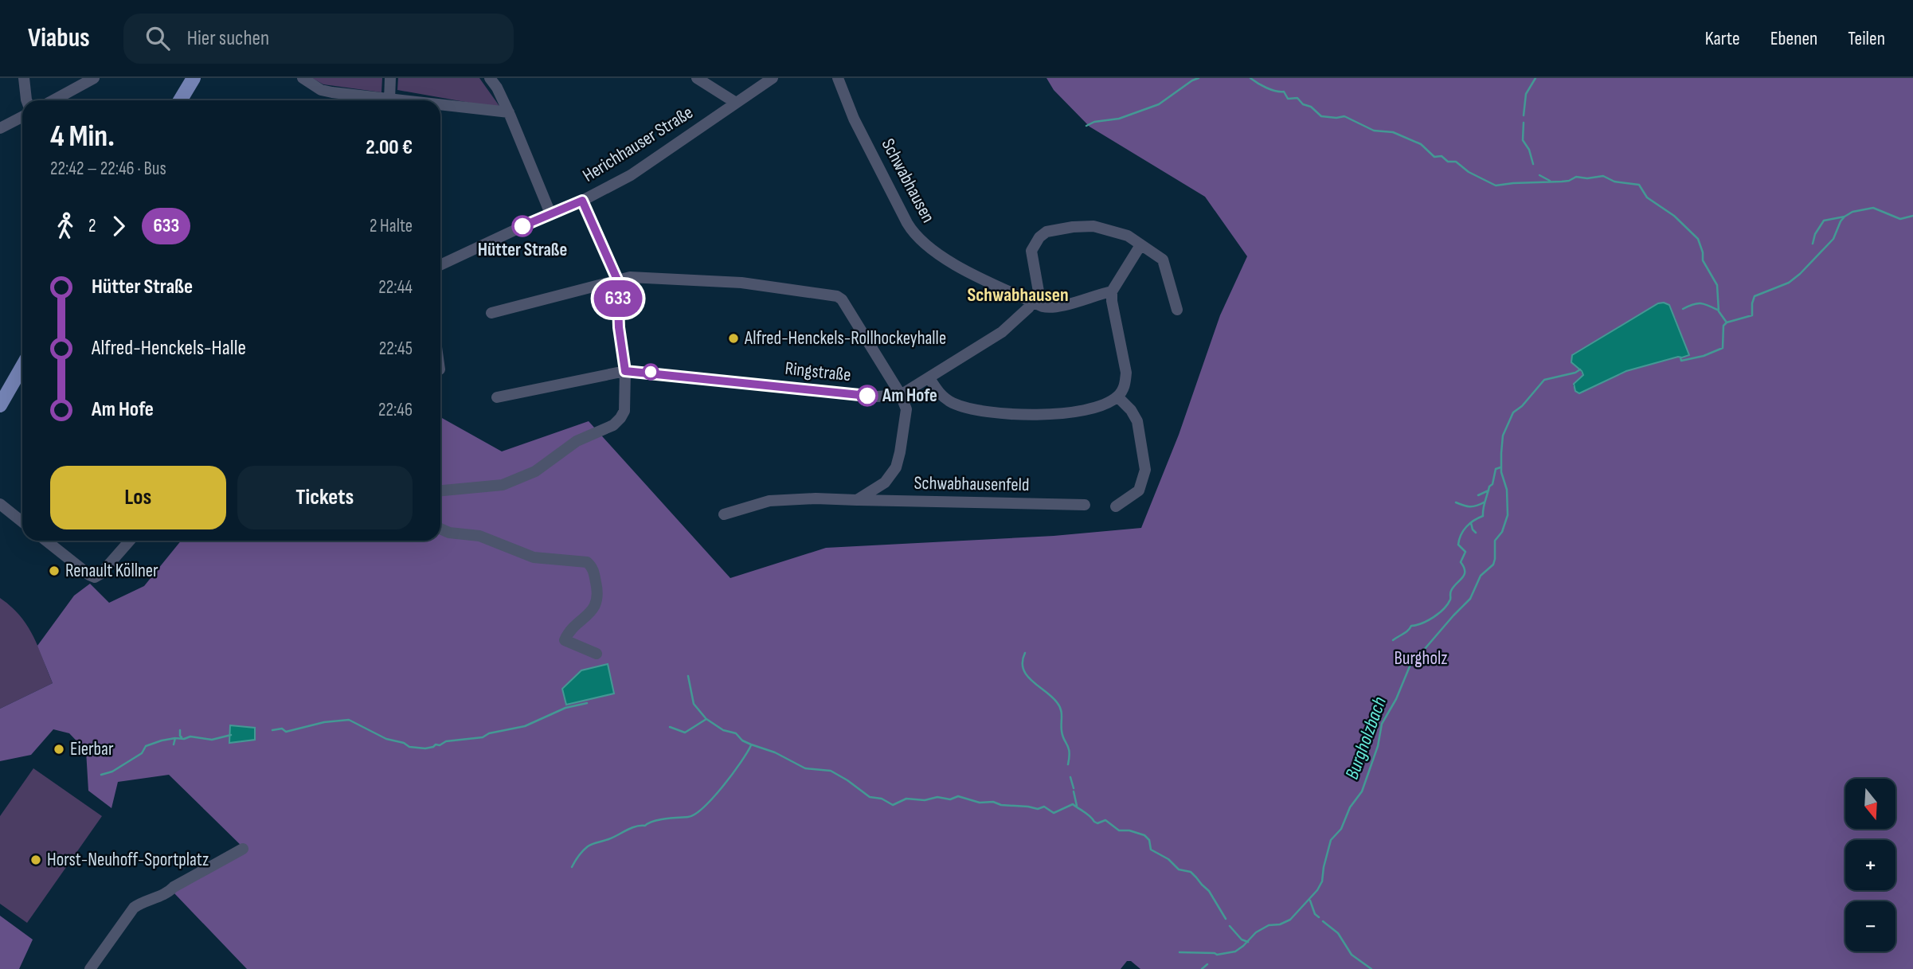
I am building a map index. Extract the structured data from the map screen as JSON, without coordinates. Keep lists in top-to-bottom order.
{
  "streets": {
    "street": [
      "Herichhauser Straße",
      "Schwabhausen",
      "Ringstraße",
      "Schwabhausenfeld"
    ]
  },
  "crossings": [
    ["Schwabhausen", "Ringstraße"],
    ["Ringstraße", "Schwabhausenfeld"]
  ],
  "districts": ["Schwabhausen"],
  "water": ["Burgholzbach"],
  "parks": ["Burgholz"],
  "places": [
    "Hütter Straße",
    "Alfred-Henckels-Rollhockeyhalle",
    "Am Hofe",
    "Renault Köllner",
    "Eierbar",
    "Horst-Neuhoff-Sportplatz"
  ],
  "lines": ["bus line 633"],
  "north": "bottom",
  "page": {
    "header": "Viabus",
    "search": "Hier suchen",
    "nav": ["Karte", "Ebenen", "Teilen"],
    "on_map": "633",
    "heading": ["4 Min.", "22:42 – 22:46 · Bus", "2.00 €"],
    "legs": ["2", "633", "2 Halte"],
    "list": [
      {
        "name": "Hütter Straße",
        "value": "22:44"
      },
      {
        "name": "Alfred-Henckels-Halle",
        "value": "22:45"
      },
      {
        "name": "Am Hofe",
        "value": "22:46"
      }
    ],
    "buttons": ["Los", "Tickets"],
    "map_buttons": ["+", "−"]
  }
}
